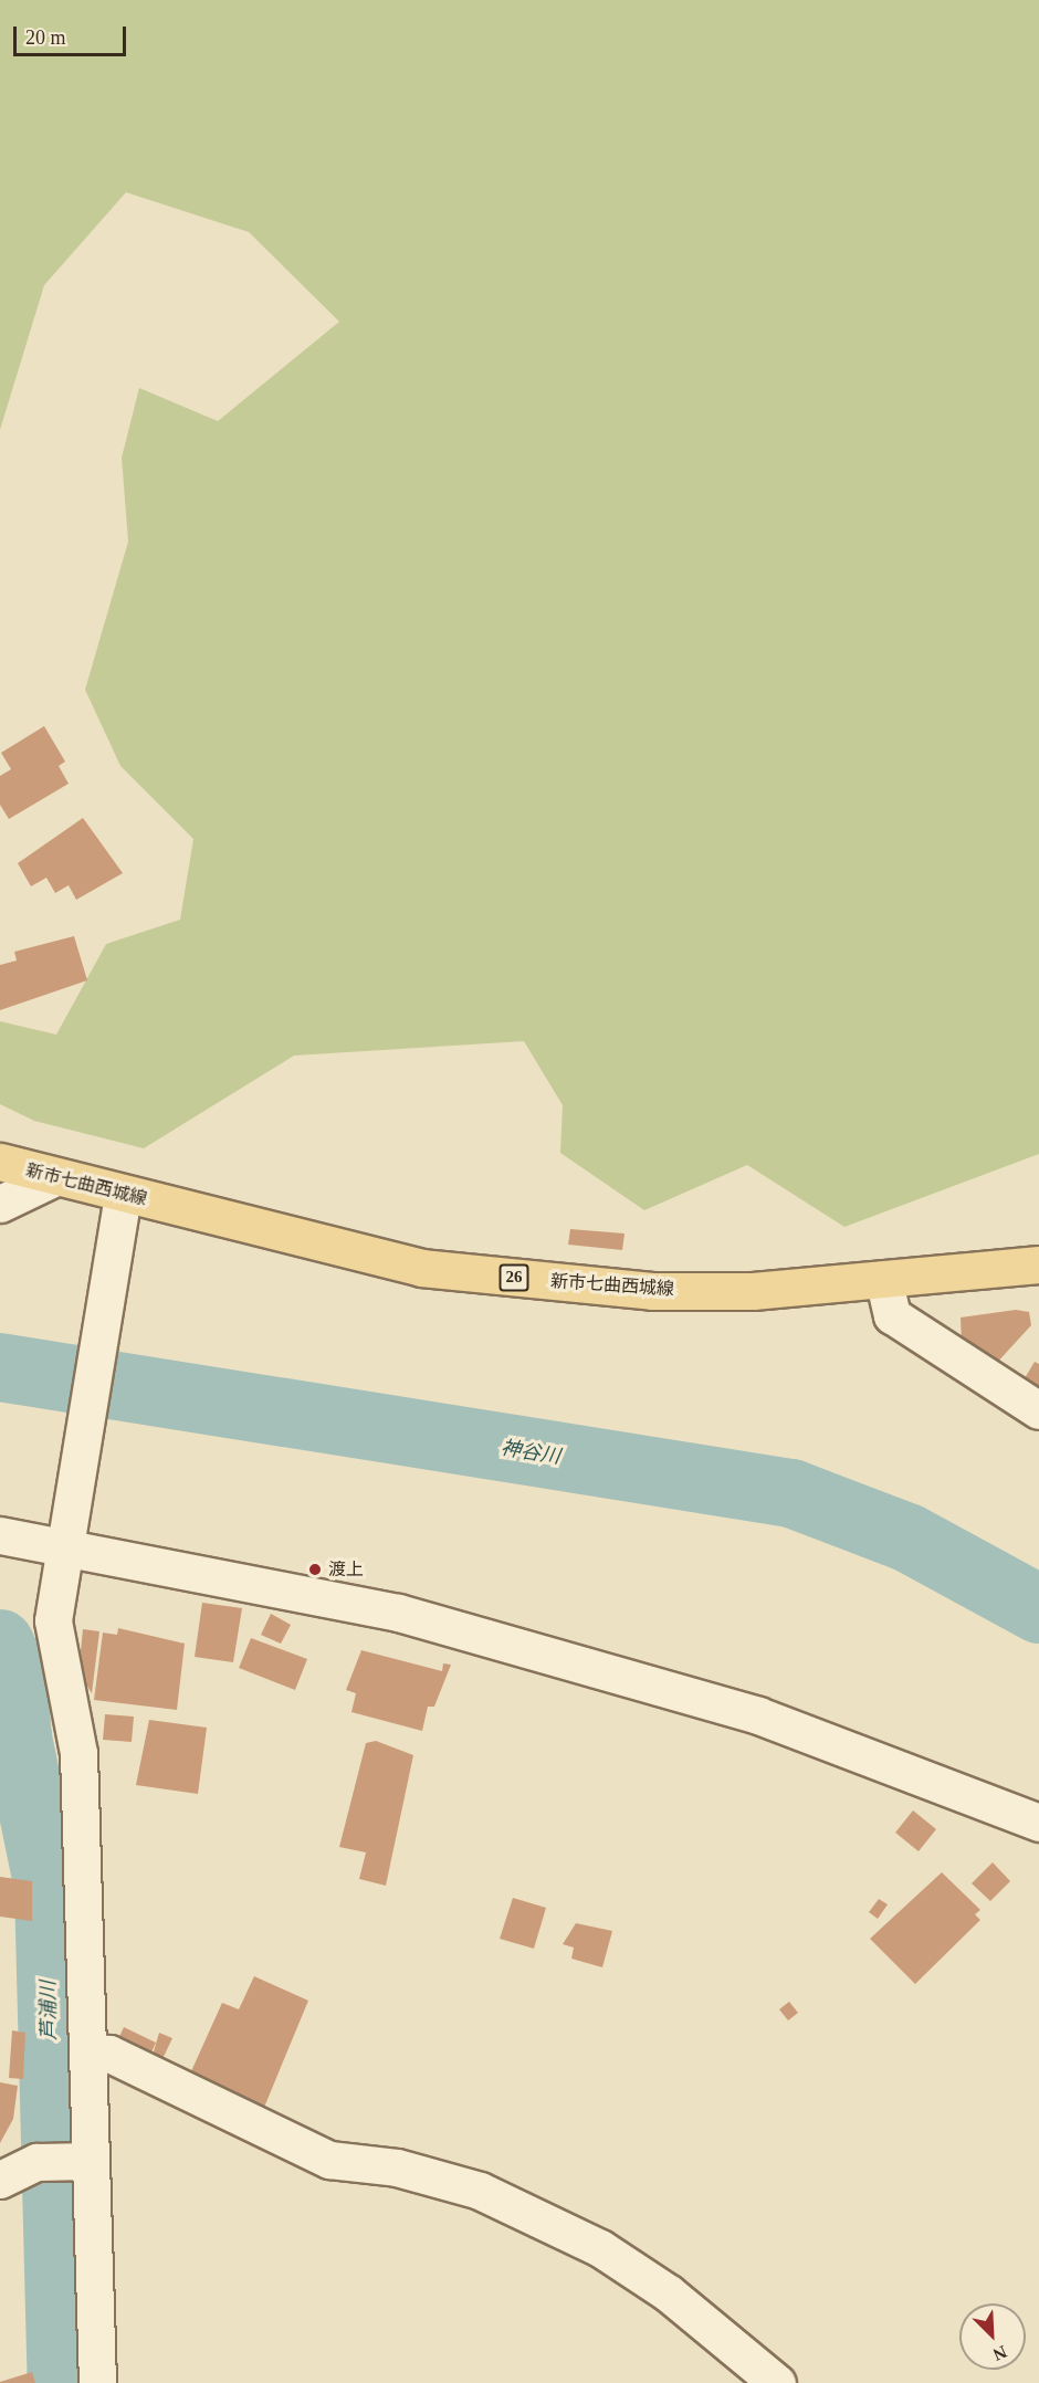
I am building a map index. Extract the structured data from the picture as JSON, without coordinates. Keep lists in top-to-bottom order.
{
  "streets": {
    "main road": ["新市七曲西城線", "26"]
  },
  "water": ["神谷川", "芦浦川"],
  "places": ["渡上"],
  "scale_bar": "20 m",
  "north": "bottom right"
}
